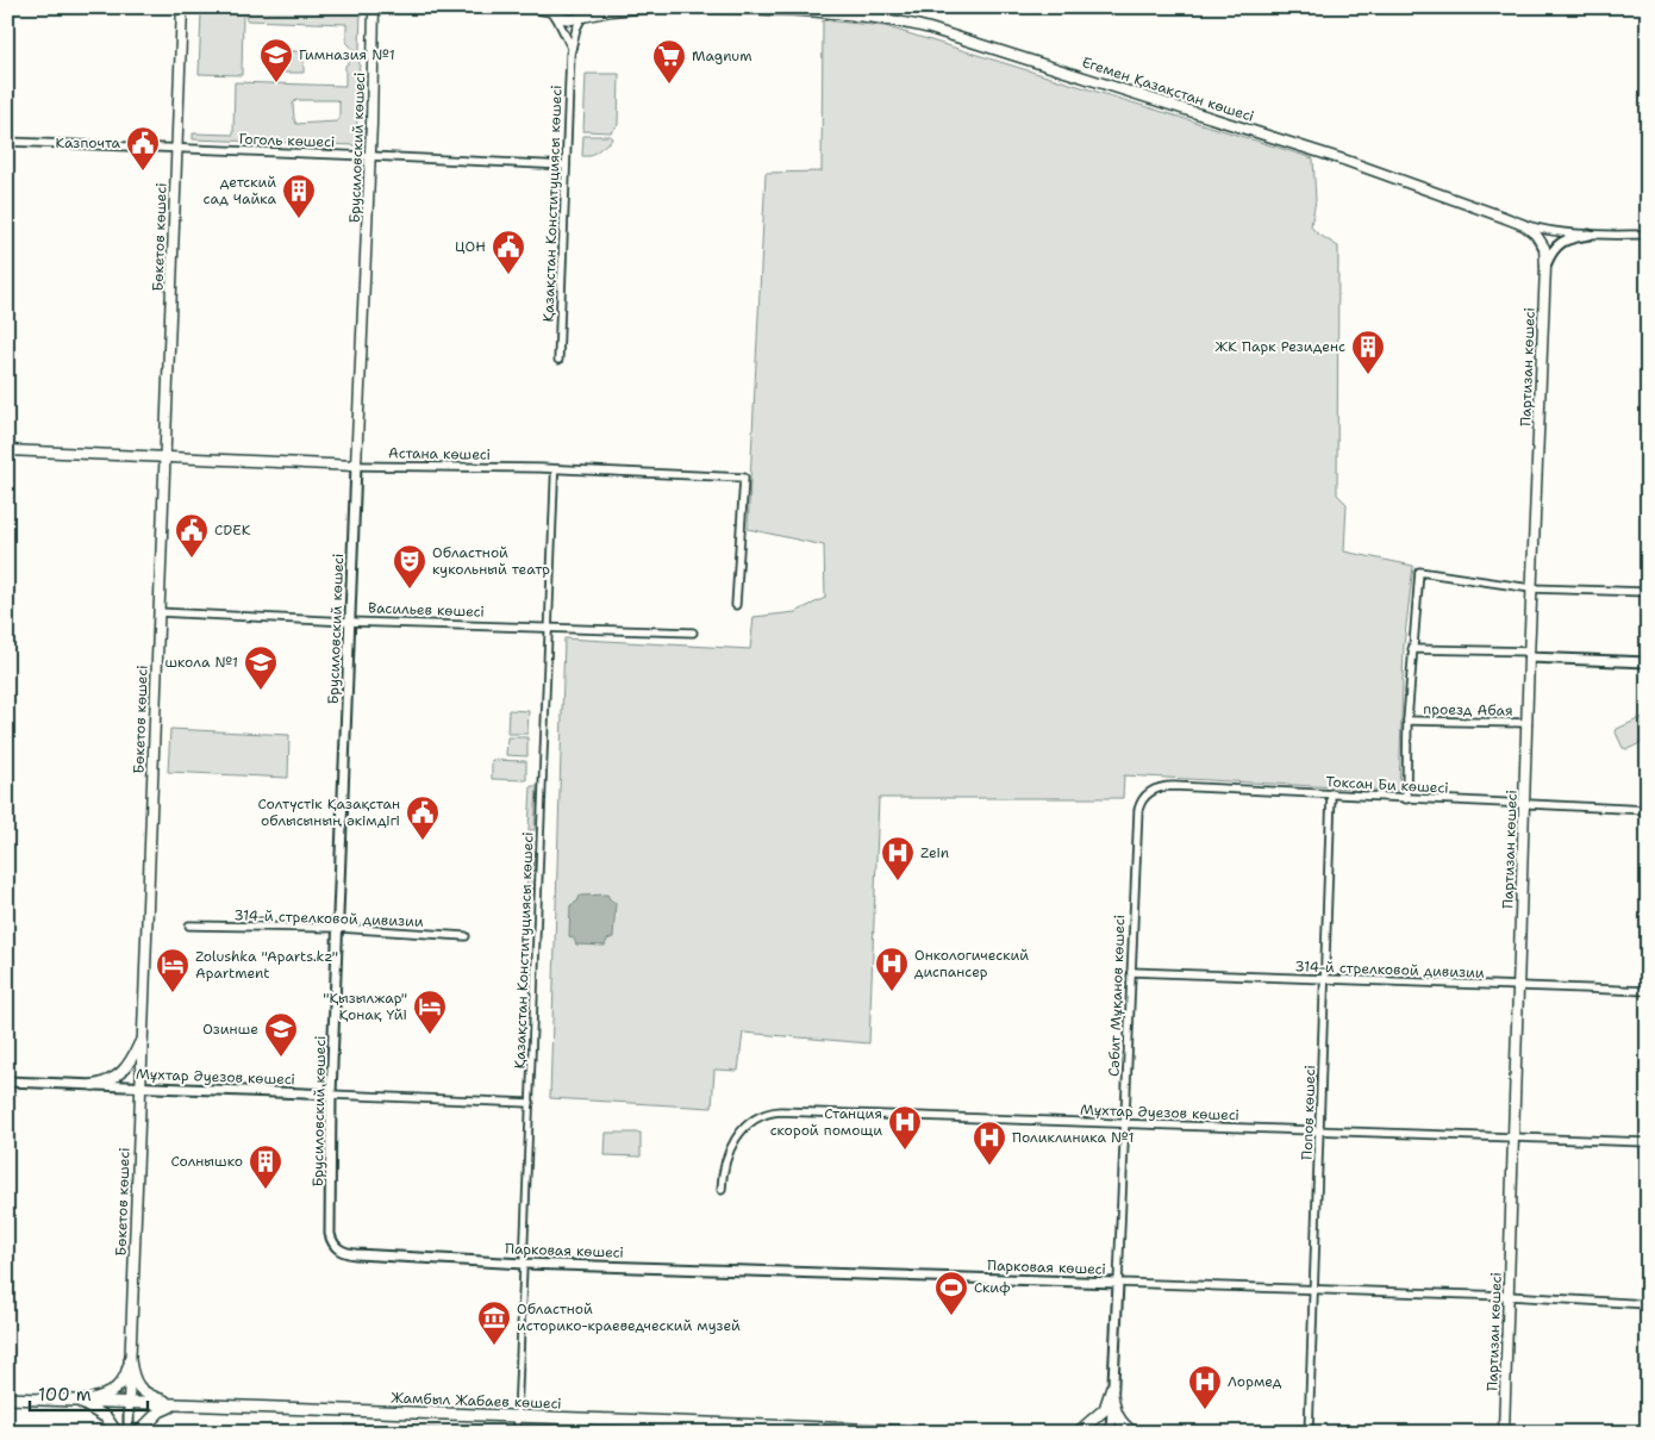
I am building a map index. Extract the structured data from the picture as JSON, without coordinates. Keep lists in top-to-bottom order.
{
  "streets": {
    "main road": [
      "Егемен Қазақстан көшесі",
      "Брусиловский көшесі",
      "Бөкетов көшесі",
      "Партизан көшесі",
      "Астана көшесі",
      "Жамбыл Жабаев көшесі"
    ],
    "street": [
      "Гоголь көшесі",
      "Қазақстан Конституциясы көшесі",
      "Васильев көшесі",
      "проезд Абая",
      "Токсан Би көшесі",
      "314-й стрелковой дивизии",
      "Сәбит Мұқанов көшесі",
      "Мұхтар Әуезов көшесі",
      "Попов көшесі",
      "Парковая көшесі"
    ]
  },
  "crossings": [
    ["Егемен Қазақстан көшесі", "Партизан көшесі"],
    ["Гоголь көшесі", "Брусиловский көшесі"],
    ["Гоголь көшесі", "Қазақстан Конституциясы көшесі"],
    ["Гоголь көшесі", "Бөкетов көшесі"],
    ["Брусиловский көшесі", "Астана көшесі"],
    ["Брусиловский көшесі", "Васильев көшесі"],
    ["Брусиловский көшесі", "314-й стрелковой дивизии"],
    ["Брусиловский көшесі", "Мұхтар Әуезов көшесі"],
    ["Брусиловский көшесі", "Парковая көшесі"],
    ["Қазақстан Конституциясы көшесі", "Астана көшесі"],
    ["Қазақстан Конституциясы көшесі", "Васильев көшесі"],
    ["Қазақстан Конституциясы көшесі", "Мұхтар Әуезов көшесі"],
    ["Қазақстан Конституциясы көшесі", "Парковая көшесі"],
    ["Қазақстан Конституциясы көшесі", "Жамбыл Жабаев көшесі"],
    ["Бөкетов көшесі", "Астана көшесі"],
    ["Бөкетов көшесі", "Васильев көшесі"],
    ["Бөкетов көшесі", "Мұхтар Әуезов көшесі"],
    ["Бөкетов көшесі", "Жамбыл Жабаев көшесі"],
    ["Партизан көшесі", "проезд Абая"],
    ["Партизан көшесі", "Токсан Би көшесі"],
    ["Партизан көшесі", "314-й стрелковой дивизии"],
    ["Партизан көшесі", "Мұхтар Әуезов көшесі"],
    ["Партизан көшесі", "Парковая көшесі"],
    ["Токсан Би көшесі", "Сәбит Мұқанов көшесі"],
    ["Токсан Би көшесі", "Попов көшесі"],
    ["314-й стрелковой дивизии", "Сәбит Мұқанов көшесі"],
    ["314-й стрелковой дивизии", "Попов көшесі"],
    ["Сәбит Мұқанов көшесі", "Мұхтар Әуезов көшесі"],
    ["Сәбит Мұқанов көшесі", "Парковая көшесі"],
    ["Мұхтар Әуезов көшесі", "Попов көшесі"],
    ["Попов көшесі", "Парковая көшесі"]
  ],
  "places": {
    "school or university": ["Гимназия №1", "школа №1", "Озинше"],
    "supermarket": ["Magnum"],
    "public building": [
      "Казпочта",
      "ЦОН",
      "CDEK",
      "Солтүстік Қазақстан облысының әкімдігі"
    ],
    "building": ["детский сад Чайка", "ЖК Парк Резиденс", "Солнышко"],
    "theatre": ["Областной кукольный театр"],
    "hospital": [
      "Zein",
      "Онкологический диспансер",
      "Станция скорой помощи",
      "Поликлиника №1",
      "Лормед"
    ],
    "hotel": ["Zolushka \"Aparts.kz\" Apartment", "\"Қызылжар\" Қонақ Үйі"],
    "sports": ["Скиф"],
    "museum": ["Oбластной историко-краеведческий музей"]
  },
  "scale_bar": "100 m"
}
